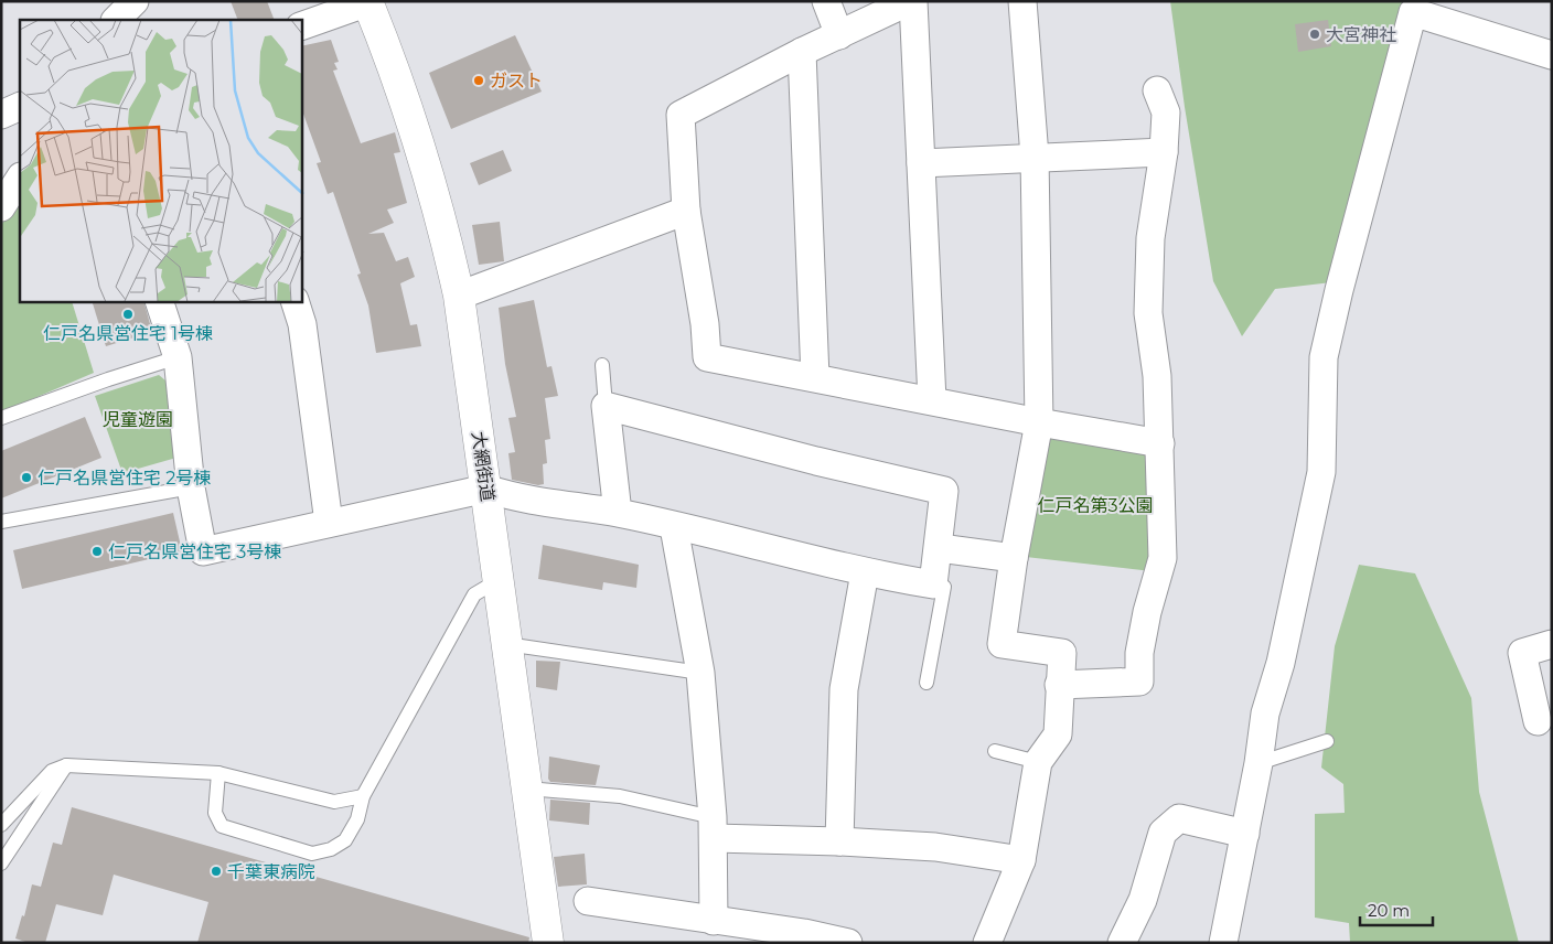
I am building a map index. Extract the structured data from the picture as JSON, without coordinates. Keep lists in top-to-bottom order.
{
  "streets": {
    "main road": ["大網街道"]
  },
  "parks": ["児童遊園", "仁戸名第3公園"],
  "places": [
    "大宮神社",
    "ガスト",
    "仁戸名県営住宅 1号棟",
    "仁戸名県営住宅 2号棟",
    "仁戸名県営住宅 3号棟",
    "千葉東病院"
  ],
  "scale_bar": "20 m"
}
